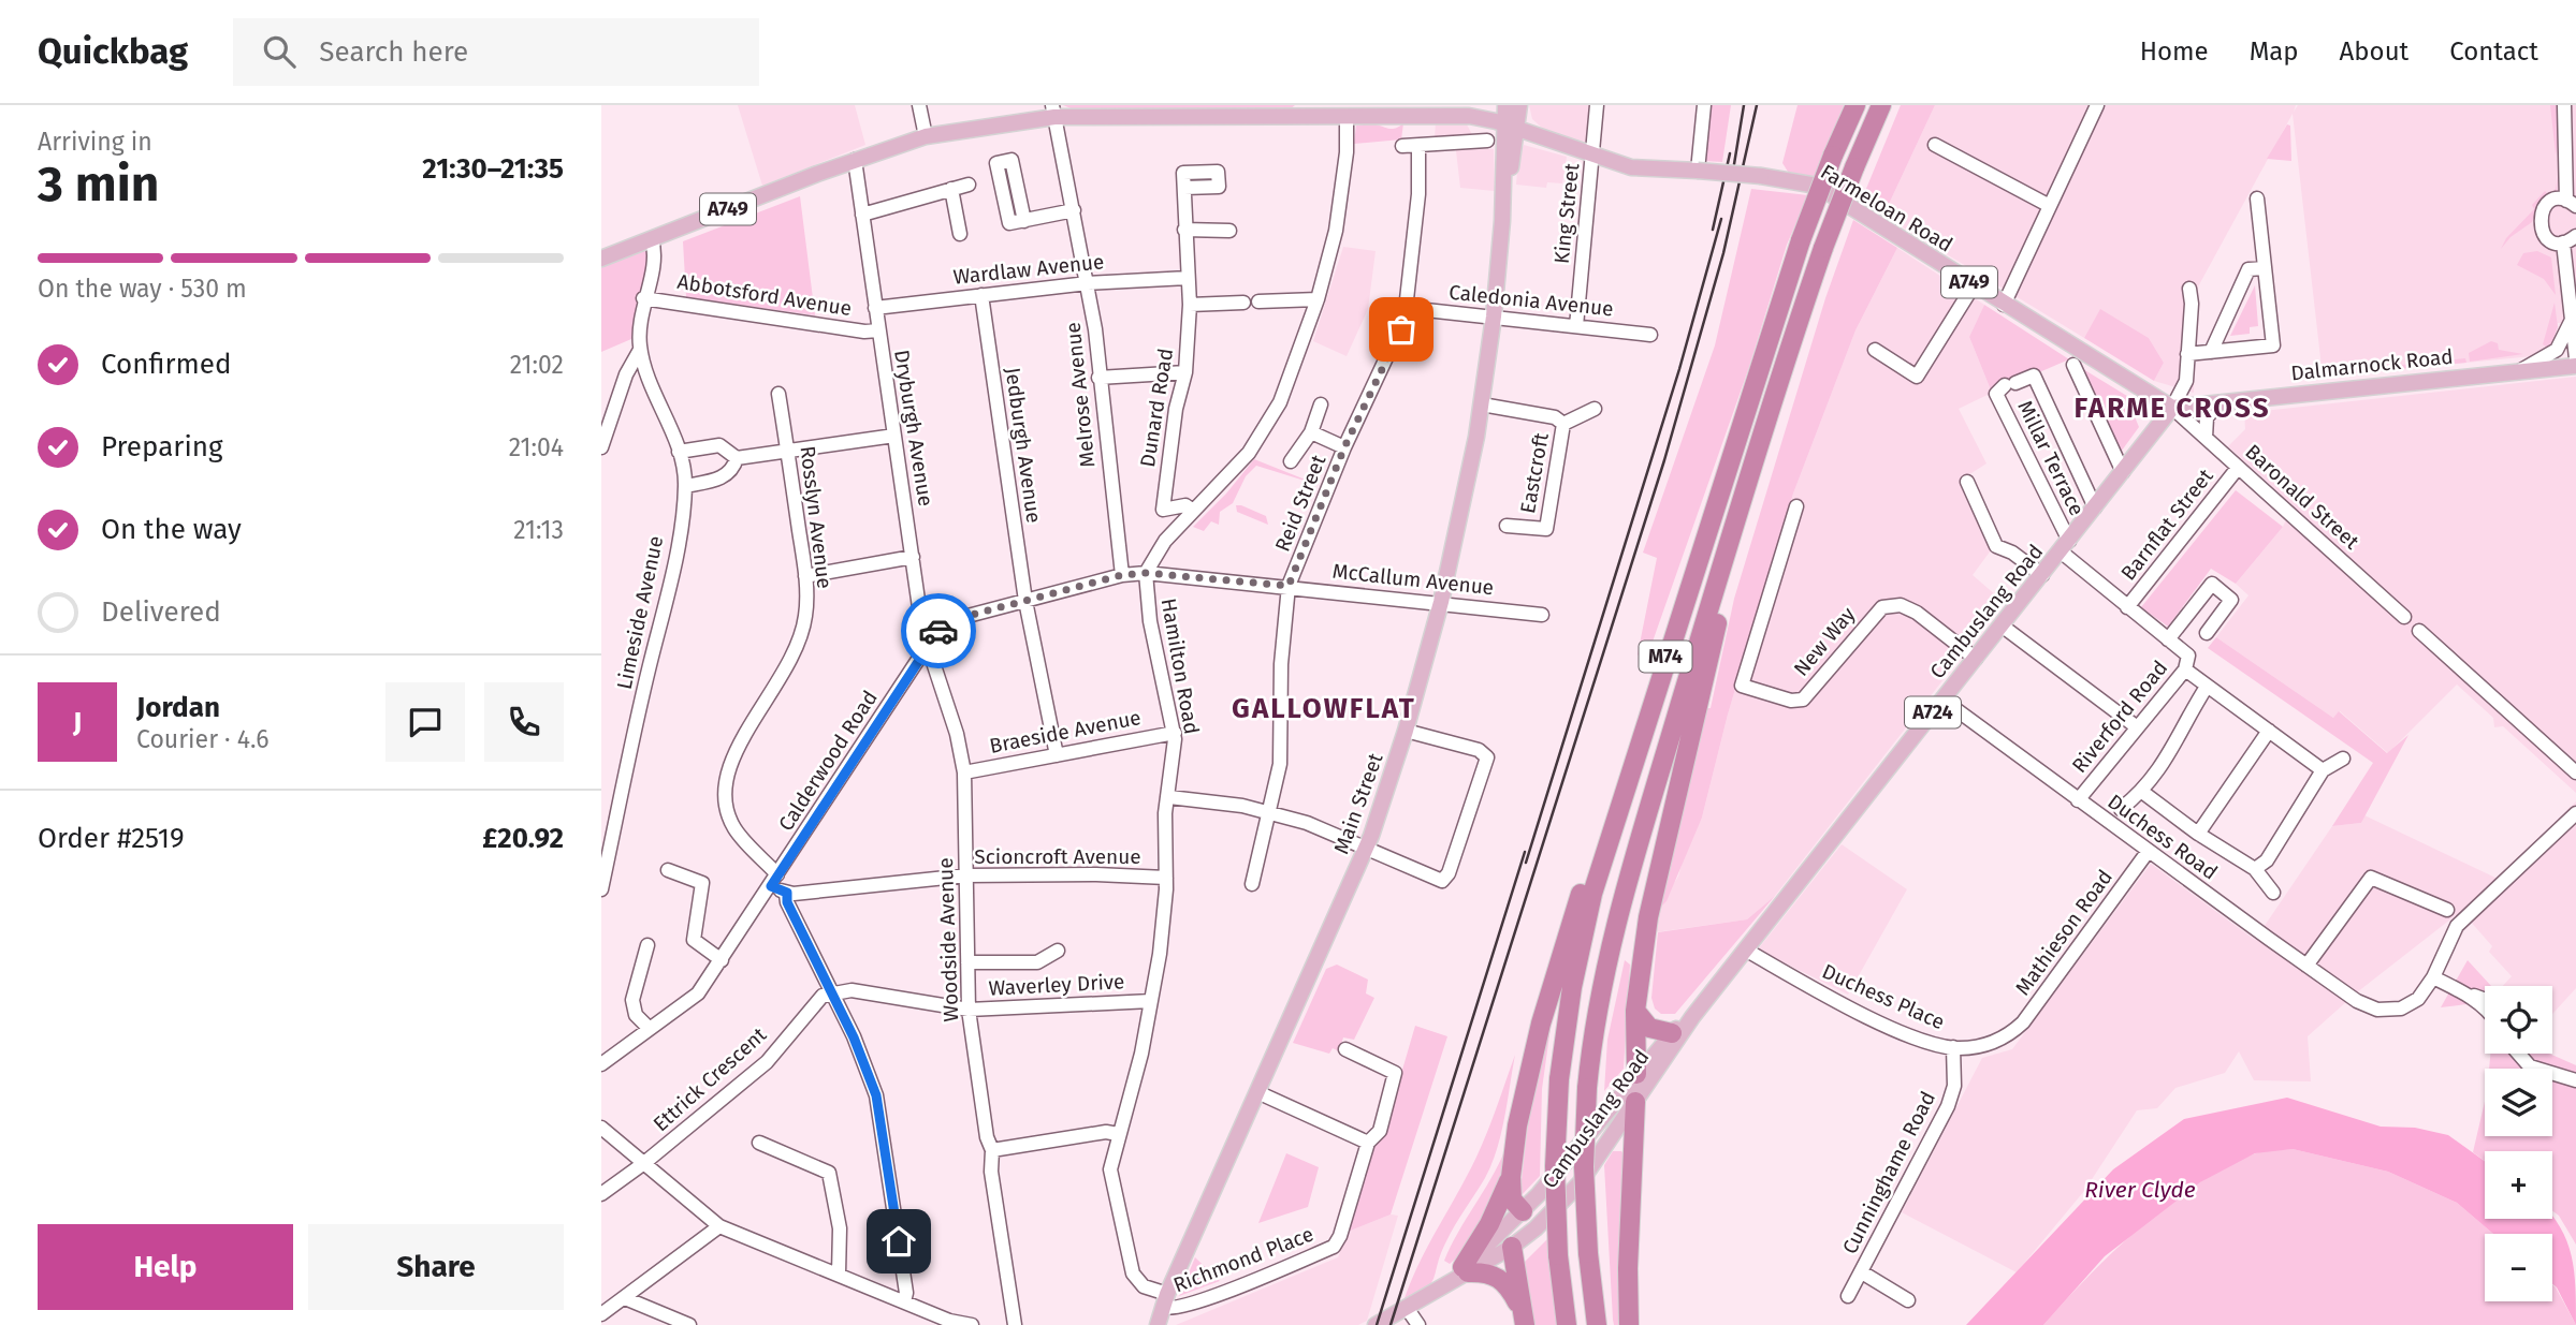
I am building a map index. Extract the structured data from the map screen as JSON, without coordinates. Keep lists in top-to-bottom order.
{
  "streets": {
    "highway": ["M74"],
    "main road": [
      "Farmeloan Road",
      "A749",
      "Dalmarnock Road",
      "Cambuslang Road",
      "A724",
      "Main Street"
    ],
    "street": [
      "King Street",
      "Wardlaw Avenue",
      "Abbotsford Avenue",
      "Caledonia Avenue",
      "Melrose Avenue",
      "Dunard Road",
      "Dryburgh Avenue",
      "Jedburgh Avenue",
      "Millar Terrace",
      "Eastcroft",
      "Baronald Street",
      "Reid Street",
      "Rosslyn Avenue",
      "Barnflat Street",
      "McCallum Avenue",
      "Limeside Avenue",
      "New Way",
      "Hamilton Road",
      "Riverford Road",
      "Braeside Avenue",
      "Calderwood Road",
      "Duchess Road",
      "Scioncroft Avenue",
      "Mathieson Road",
      "Woodside Avenue",
      "Waverley Drive",
      "Duchess Place",
      "Ettrick Crescent",
      "Cunninghame Road",
      "Richmond Place"
    ]
  },
  "crossings": [
    ["Farmeloan Road", "A749"],
    ["Farmeloan Road", "King Street"],
    ["Farmeloan Road", "Dalmarnock Road"],
    ["Farmeloan Road", "Baronald Street"],
    ["Farmeloan Road", "Cambuslang Road"],
    ["Farmeloan Road", "Main Street"],
    ["A749", "Melrose Avenue"],
    ["A749", "Dryburgh Avenue"],
    ["A749", "Hamilton Road"],
    ["A749", "Main Street"],
    ["King Street", "Caledonia Avenue"],
    ["Wardlaw Avenue", "Melrose Avenue"],
    ["Wardlaw Avenue", "Dunard Road"],
    ["Wardlaw Avenue", "Dryburgh Avenue"],
    ["Wardlaw Avenue", "Jedburgh Avenue"],
    ["Abbotsford Avenue", "Dryburgh Avenue"],
    ["Caledonia Avenue", "Reid Street"],
    ["Caledonia Avenue", "Main Street"],
    ["Dalmarnock Road", "Baronald Street"],
    ["Dalmarnock Road", "Cambuslang Road"],
    ["Melrose Avenue", "Calderwood Road"],
    ["Dunard Road", "Hamilton Road"],
    ["Dryburgh Avenue", "Calderwood Road"],
    ["Dryburgh Avenue", "Woodside Avenue"],
    ["Jedburgh Avenue", "Braeside Avenue"],
    ["Jedburgh Avenue", "Calderwood Road"],
    ["Millar Terrace", "Cambuslang Road"],
    ["Eastcroft", "Main Street"],
    ["Baronald Street", "Barnflat Street"],
    ["Baronald Street", "Cambuslang Road"],
    ["Reid Street", "McCallum Avenue"],
    ["Rosslyn Avenue", "Calderwood Road"],
    ["Rosslyn Avenue", "Scioncroft Avenue"],
    ["McCallum Avenue", "Hamilton Road"],
    ["McCallum Avenue", "Calderwood Road"],
    ["McCallum Avenue", "Main Street"],
    ["Cambuslang Road", "New Way"],
    ["Cambuslang Road", "M74"],
    ["Cambuslang Road", "Duchess Road"],
    ["Cambuslang Road", "Duchess Place"],
    ["Hamilton Road", "Braeside Avenue"],
    ["Hamilton Road", "Calderwood Road"],
    ["Hamilton Road", "Main Street"],
    ["Hamilton Road", "Scioncroft Avenue"],
    ["Hamilton Road", "Waverley Drive"],
    ["Hamilton Road", "Richmond Place"],
    ["Riverford Road", "Duchess Road"],
    ["Braeside Avenue", "Woodside Avenue"],
    ["Calderwood Road", "Scioncroft Avenue"],
    ["Calderwood Road", "Woodside Avenue"],
    ["Main Street", "Richmond Place"],
    ["Duchess Road", "Mathieson Road"],
    ["Scioncroft Avenue", "Woodside Avenue"],
    ["Mathieson Road", "Duchess Place"],
    ["Woodside Avenue", "Waverley Drive"],
    ["Waverley Drive", "Ettrick Crescent"],
    ["Duchess Place", "Cunninghame Road"]
  ],
  "districts": ["FARME CROSS", "GALLOWFLAT"],
  "water": ["River Clyde"],
  "page": {
    "header": "Quickbag",
    "search": "Search here",
    "nav": [
      "Home",
      "Map",
      "About",
      "Contact"
    ],
    "heading": ["3 min", "Arriving in", "21:30–21:35"],
    "panel": [
      "Jordan",
      "Courier · 4.6",
      "Order #2519",
      "£20.92"
    ],
    "bar": "On the way · 530 m",
    "list": [
      ["Confirmed", "21:02"],
      ["Preparing", "21:04"],
      ["On the way", "21:13"],
      "Delivered"
    ],
    "round": "J",
    "map_buttons": ["+", "−"],
    "buttons": ["Help", "Share"]
  }
}
